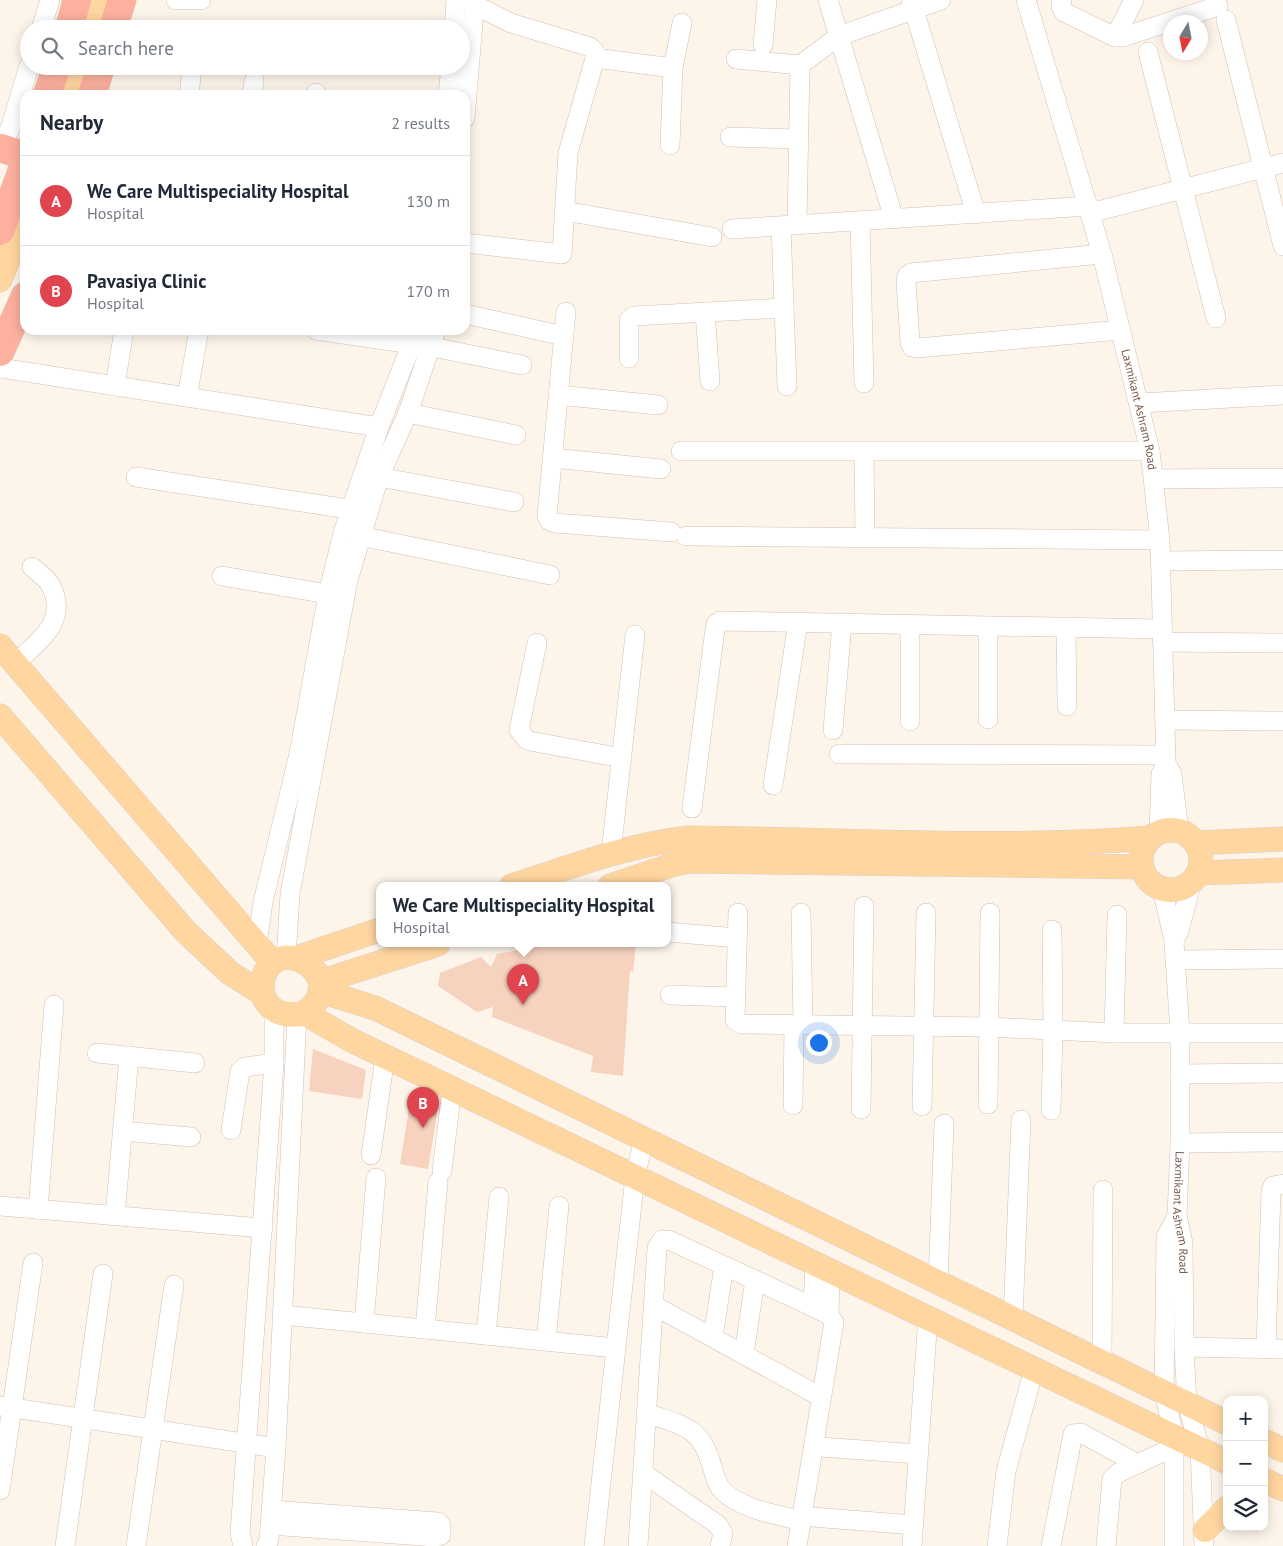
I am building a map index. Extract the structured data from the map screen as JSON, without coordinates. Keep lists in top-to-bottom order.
{
  "streets": {
    "street": ["Laxmikant Ashram Road"]
  },
  "north": "bottom",
  "page": {
    "search": "Search here",
    "heading": ["Nearby", "2 results"],
    "list": [
      {
        "mark": "A",
        "name": "We Care Multispeciality Hospital",
        "note": "Hospital",
        "value": "130 m"
      },
      {
        "mark": "B",
        "name": "Pavasiya Clinic",
        "note": "Hospital",
        "value": "170 m"
      }
    ],
    "popup": ["We Care Multispeciality Hospital", "Hospital"],
    "pins": ["A", "B"],
    "map_buttons": ["+", "−"]
  }
}
